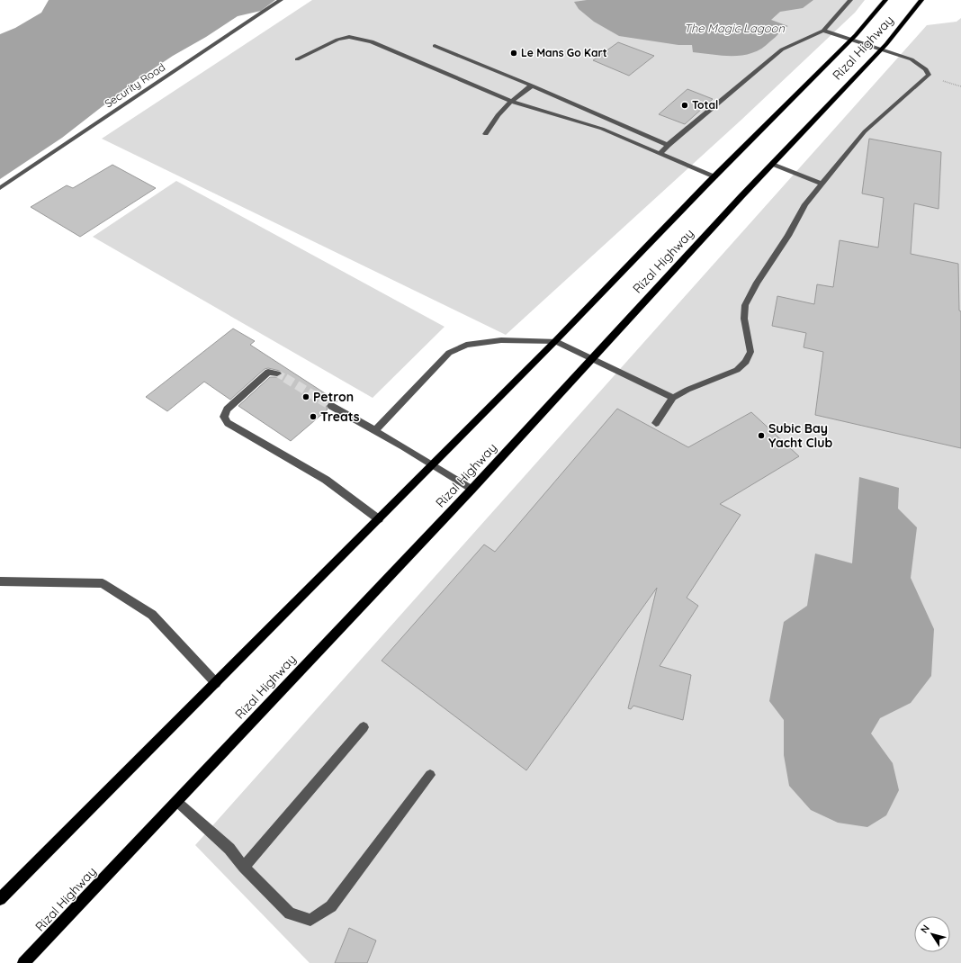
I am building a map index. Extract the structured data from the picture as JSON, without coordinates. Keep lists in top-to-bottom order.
{
  "streets": {
    "main road": ["Rizal Highway"],
    "street": ["Security Road"]
  },
  "water": ["The Magic Lagoon"],
  "places": [
    "Le Mans Go Kart",
    "Total",
    "Petron",
    "Treats",
    "Subic Bay Yacht Club"
  ],
  "north": "top left"
}
